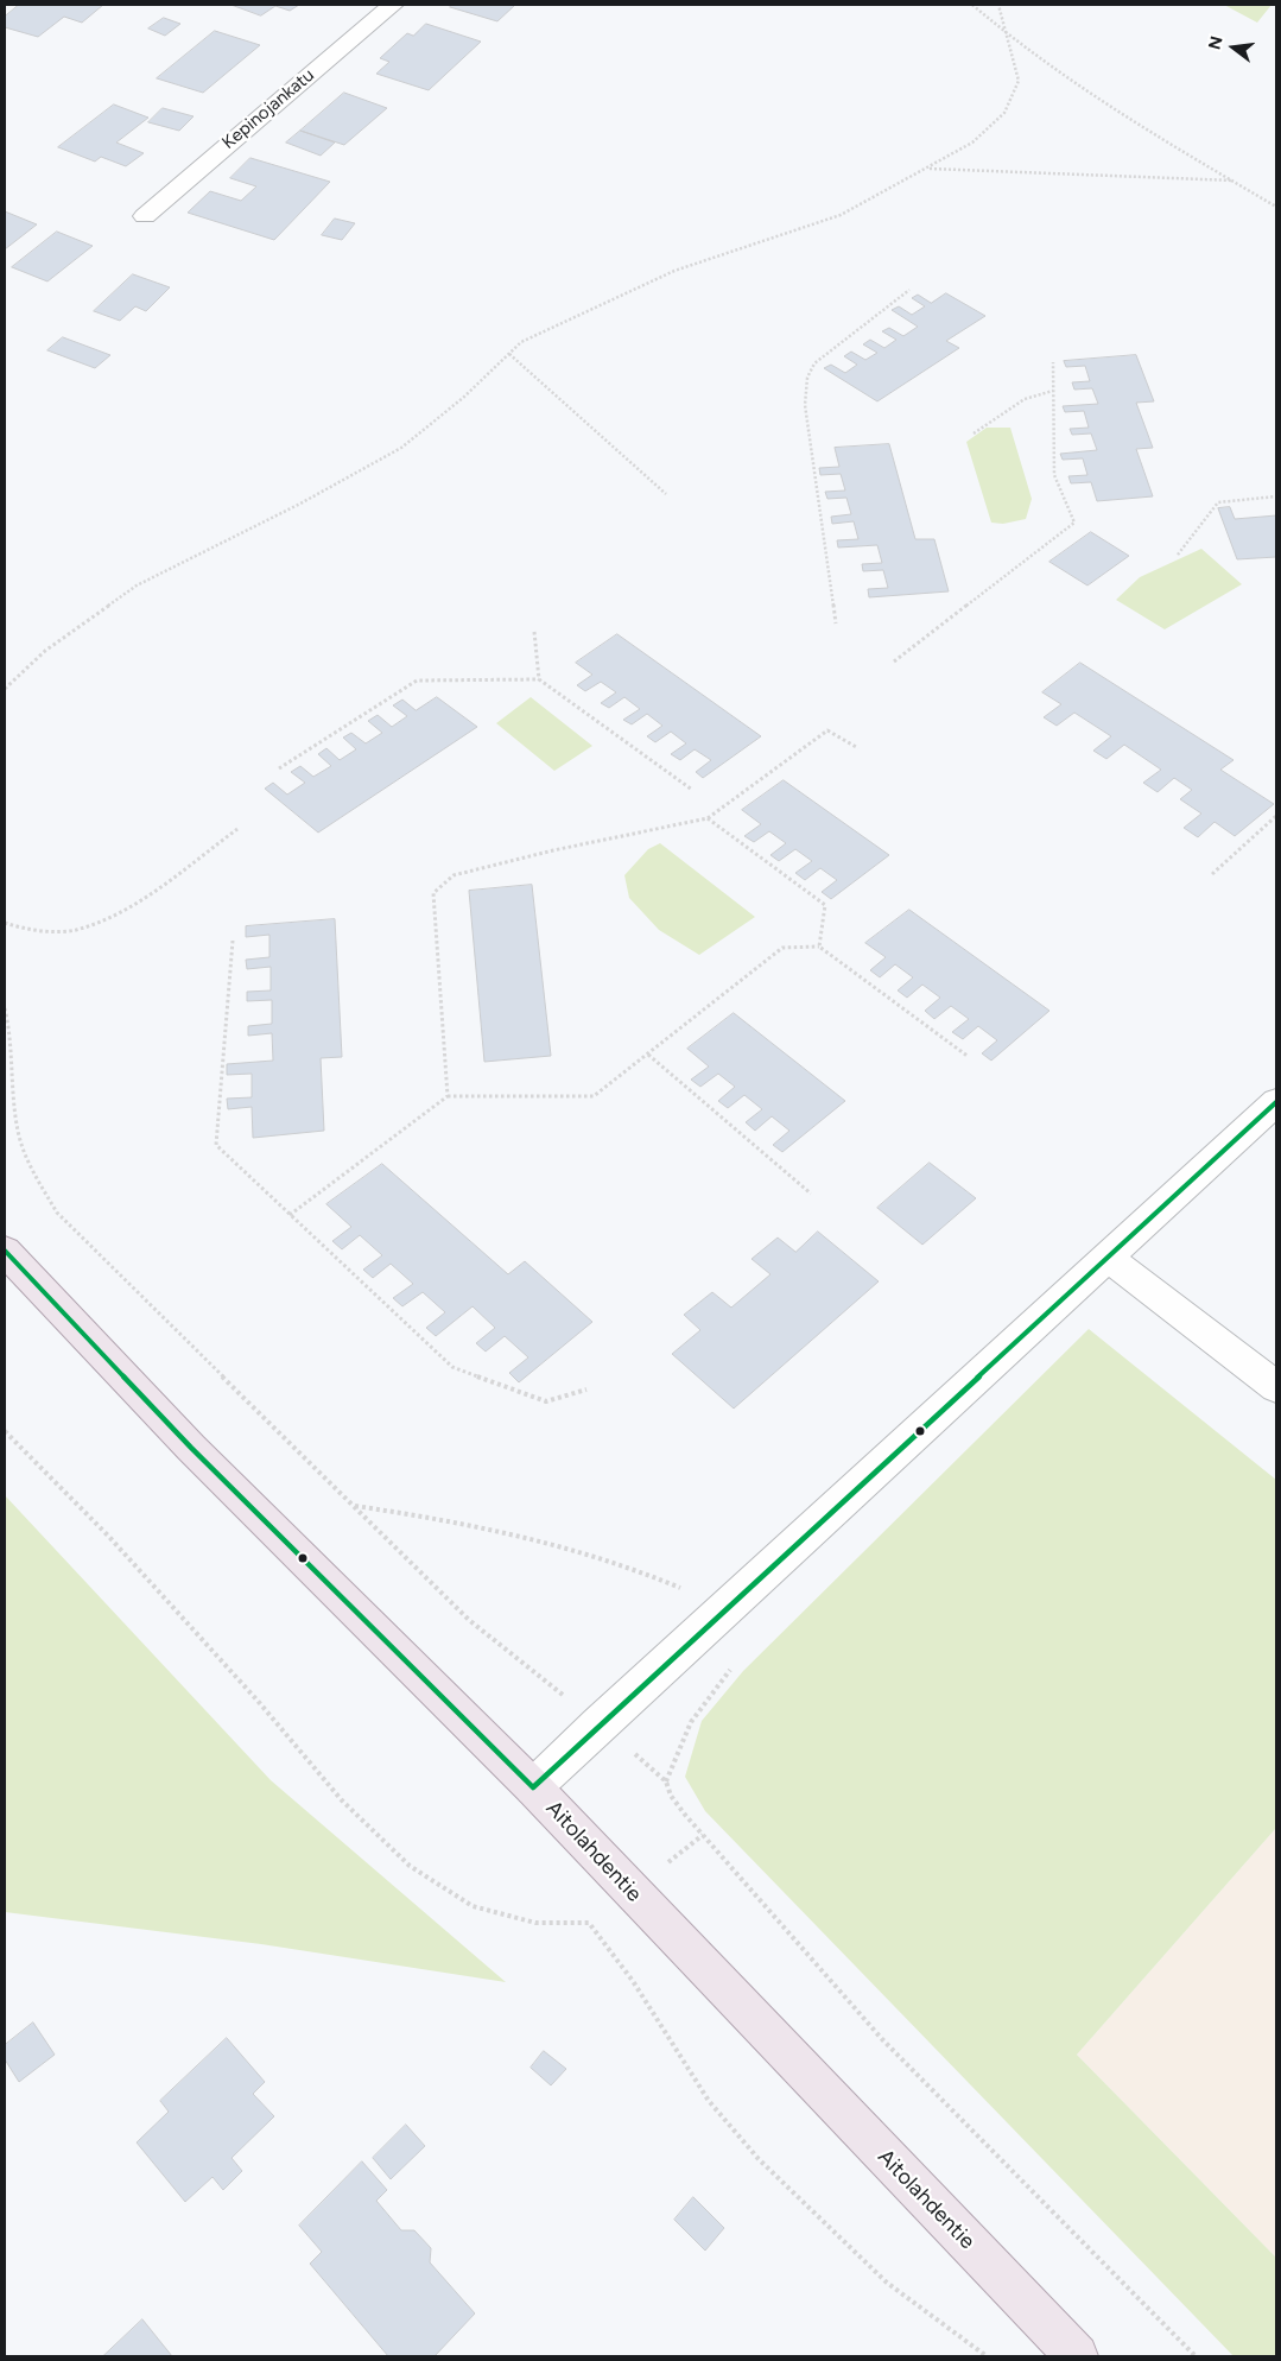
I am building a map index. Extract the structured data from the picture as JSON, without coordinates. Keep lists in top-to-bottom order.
{
  "streets": {
    "main road": ["Aitolahdentie"],
    "street": ["Kepinojankatu"]
  },
  "north": "left"
}
